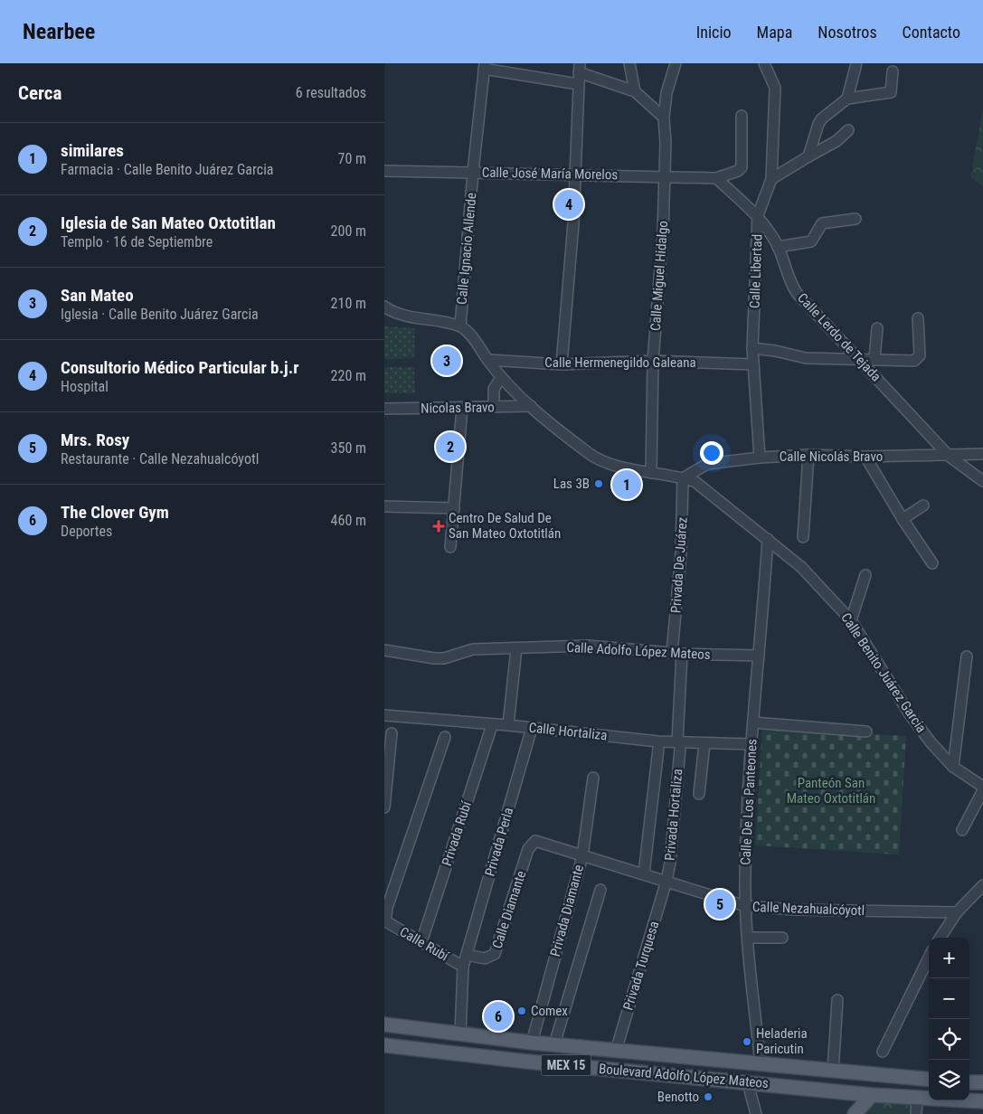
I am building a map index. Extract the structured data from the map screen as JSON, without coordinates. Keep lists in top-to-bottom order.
{
  "streets": {
    "main road": ["MEX 15", "Boulevard Adolfo López Mateos"],
    "street": [
      "Calle José María Morelos",
      "Calle Ignacio Allende",
      "Calle Libertad",
      "Calle Miguel Hidalgo",
      "Calle Lerdo de Tejada",
      "Calle Hermenegildo Galeana",
      "Nicolas Bravo",
      "Calle Nicolás Bravo",
      "Privada De Juárez",
      "Calle Adolfo López Mateos",
      "Calle Benito Juárez Garcia",
      "Calle Hortaliza",
      "Calle De Los Panteones",
      "Privada Hortaliza",
      "Privada Rubí",
      "Privada Perla",
      "Calle Nezahualcóyotl",
      "Calle Diamante",
      "Privada Diamante",
      "Calle Rubí",
      "Privada Turquesa"
    ]
  },
  "crossings": [
    ["Calle José María Morelos", "Calle Ignacio Allende"],
    ["Calle José María Morelos", "Calle Miguel Hidalgo"],
    ["Calle José María Morelos", "Calle Lerdo de Tejada"],
    ["Calle Ignacio Allende", "Calle Benito Juárez Garcia"],
    ["Calle Libertad", "Calle Lerdo de Tejada"],
    ["Calle Libertad", "Calle Hermenegildo Galeana"],
    ["Calle Libertad", "Calle Nicolás Bravo"],
    ["Calle Miguel Hidalgo", "Calle Hermenegildo Galeana"],
    ["Calle Miguel Hidalgo", "Calle Benito Juárez Garcia"],
    ["Calle Lerdo de Tejada", "Calle Nicolás Bravo"],
    ["Calle Hermenegildo Galeana", "Calle Benito Juárez Garcia"],
    ["Nicolas Bravo", "Calle Benito Juárez Garcia"],
    ["Calle Nicolás Bravo", "Privada De Juárez"],
    ["Calle Nicolás Bravo", "Calle Benito Juárez Garcia"],
    ["Privada De Juárez", "Calle Adolfo López Mateos"],
    ["Privada De Juárez", "Calle Benito Juárez Garcia"],
    ["Privada De Juárez", "Privada Hortaliza"],
    ["Calle Adolfo López Mateos", "Calle De Los Panteones"],
    ["Calle Adolfo López Mateos", "Privada Hortaliza"],
    ["Calle Benito Juárez Garcia", "Calle De Los Panteones"],
    ["Calle Hortaliza", "Calle De Los Panteones"],
    ["Calle Hortaliza", "Privada Hortaliza"],
    ["Calle Hortaliza", "Privada Rubí"],
    ["Calle Hortaliza", "Privada Perla"],
    ["Calle De Los Panteones", "Calle Nezahualcóyotl"],
    ["Calle De Los Panteones", "Boulevard Adolfo López Mateos"],
    ["Privada Hortaliza", "Calle Nezahualcóyotl"],
    ["Privada Hortaliza", "Privada Turquesa"],
    ["Privada Rubí", "Calle Rubí"],
    ["Privada Perla", "Calle Diamante"],
    ["Calle Nezahualcóyotl", "Calle Diamante"],
    ["Calle Nezahualcóyotl", "Privada Diamante"],
    ["Calle Nezahualcóyotl", "Privada Turquesa"],
    ["Privada Diamante", "Boulevard Adolfo López Mateos"],
    ["Privada Turquesa", "Boulevard Adolfo López Mateos"]
  ],
  "parks": ["Panteón San Mateo Oxtotitlán"],
  "places": {
    "other": [
      "Las 3B",
      "Comex",
      "Heladeria Paricutin",
      "Benotto"
    ],
    "health": ["Centro De Salud De San Mateo Oxtotitlán"]
  },
  "page": {
    "header": "Nearbee",
    "nav": [
      "Inicio",
      "Mapa",
      "Nosotros",
      "Contacto"
    ],
    "heading": ["Cerca", "6 resultados"],
    "list": [
      {
        "mark": "1",
        "name": "similares",
        "note": "Farmacia · Calle Benito Juárez Garcia",
        "value": "70 m"
      },
      {
        "mark": "2",
        "name": "Iglesia de San Mateo Oxtotitlan",
        "note": "Templo · 16 de Septiembre",
        "value": "200 m"
      },
      {
        "mark": "3",
        "name": "San Mateo",
        "note": "Iglesia · Calle Benito Juárez Garcia",
        "value": "210 m"
      },
      {
        "mark": "4",
        "name": "Consultorio Médico Particular b.j.r",
        "note": "Hospital",
        "value": "220 m"
      },
      {
        "mark": "5",
        "name": "Mrs. Rosy",
        "note": "Restaurante · Calle Nezahualcóyotl",
        "value": "350 m"
      },
      {
        "mark": "6",
        "name": "The Clover Gym",
        "note": "Deportes",
        "value": "460 m"
      }
    ],
    "pins": [
      "4",
      "3",
      "2",
      "1",
      "5",
      "6"
    ],
    "map_buttons": ["+", "−"]
  }
}
